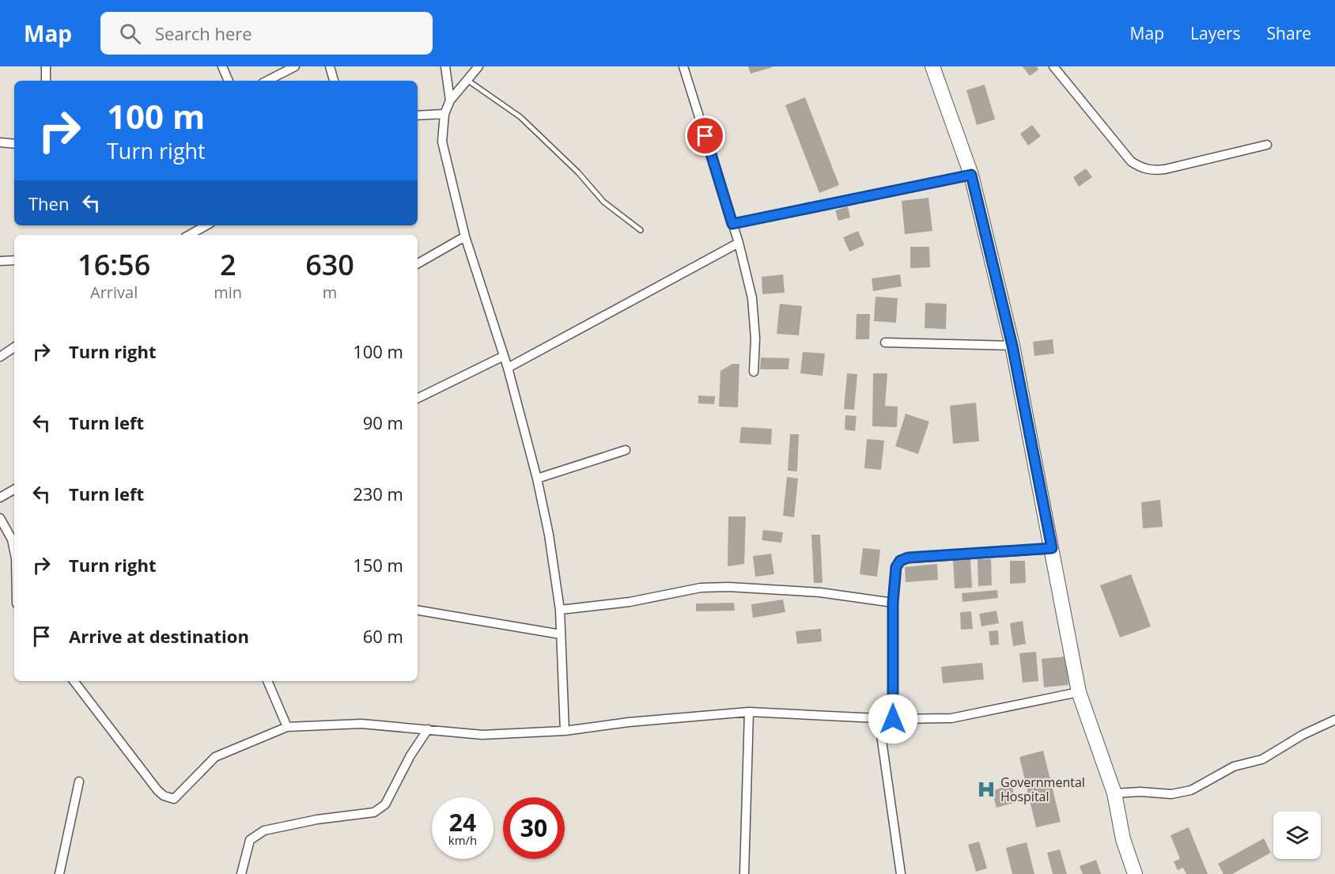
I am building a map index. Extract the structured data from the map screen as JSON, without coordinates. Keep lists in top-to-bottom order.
{
  "places": {
    "hospital": ["Governmental Hospital"]
  },
  "page": {
    "header": "Map",
    "search": "Search here",
    "nav": ["Map", "Layers", "Share"],
    "turn": ["100 m", "Turn right"],
    "then": "Then",
    "eta": [
      "16:56",
      "Arrival",
      "2",
      "min",
      "630",
      "m"
    ],
    "list": [
      {
        "name": "Turn right",
        "value": "100 m"
      },
      {
        "name": "Turn left",
        "value": "90 m"
      },
      {
        "name": "Turn left",
        "value": "230 m"
      },
      {
        "name": "Turn right",
        "value": "150 m"
      },
      {
        "name": "Arrive at destination",
        "value": "60 m"
      }
    ],
    "speed": "24 km/h",
    "limit": "30"
  }
}
